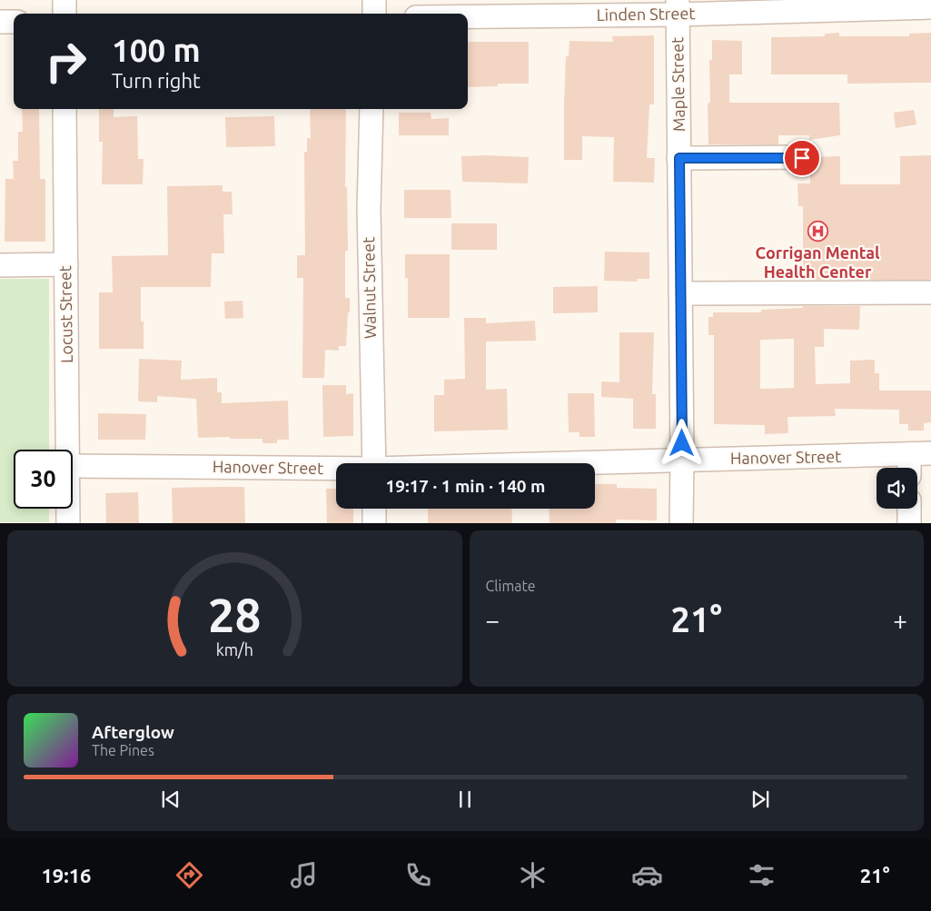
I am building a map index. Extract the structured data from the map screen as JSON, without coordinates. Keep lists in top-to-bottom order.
{
  "streets": {
    "street": [
      "Linden Street",
      "Maple Street",
      "Walnut Street",
      "Locust Street",
      "Hanover Street"
    ]
  },
  "crossings": [
    ["Linden Street", "Maple Street"],
    ["Maple Street", "Hanover Street"]
  ],
  "places": {
    "hospital": ["Corrigan Mental Health Center"]
  },
  "page": {
    "turn": ["100 m", "Turn right"],
    "limit": "30",
    "trip": "19:17 · 1 min · 140 m",
    "tile": "Climate",
    "heat": ["−", "21°", "+"],
    "song": ["Afterglow", "The Pines"],
    "tabs": ["19:16", "21°"],
    "gauge": ["28", "km/h"]
  }
}
